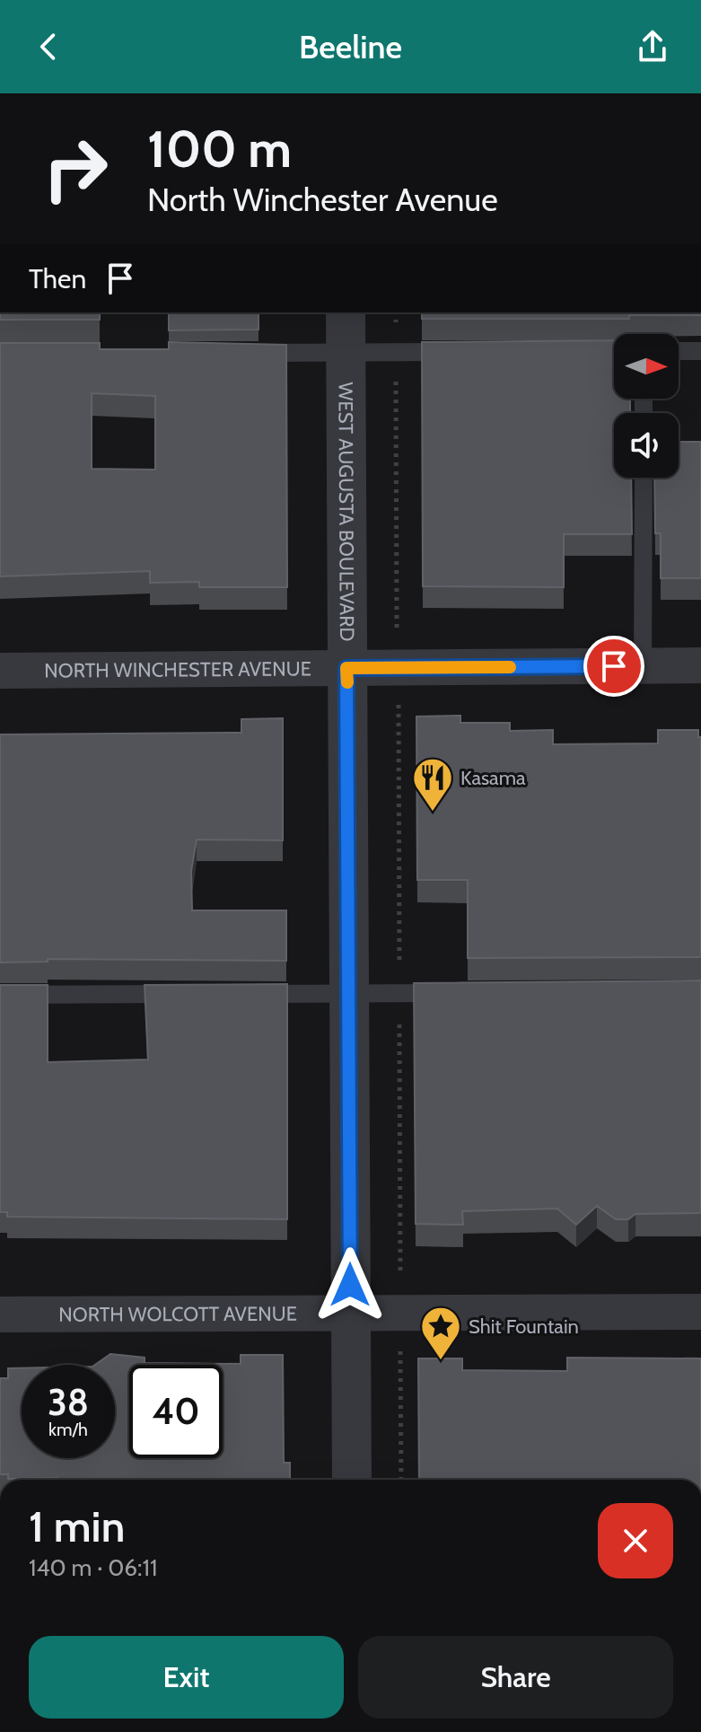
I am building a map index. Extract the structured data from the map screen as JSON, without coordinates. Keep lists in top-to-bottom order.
{
  "streets": {
    "street": ["WEST AUGUSTA BOULEVARD", "NORTH WINCHESTER AVENUE", "NORTH WOLCOTT AVENUE"]
  },
  "crossings": [
    ["WEST AUGUSTA BOULEVARD", "NORTH WINCHESTER AVENUE"],
    ["WEST AUGUSTA BOULEVARD", "NORTH WOLCOTT AVENUE"]
  ],
  "places": {
    "restaurant": ["Kasama"],
    "place": ["Shit Fountain"]
  },
  "north": "right",
  "page": {
    "header": "Beeline",
    "turn": ["100 m", "North Winchester Avenue"],
    "then": "Then",
    "speed": "38 km/h",
    "limit": "40",
    "heading": ["1 min", "140 m · 06:11"],
    "buttons": ["Exit", "Share"]
  }
}
